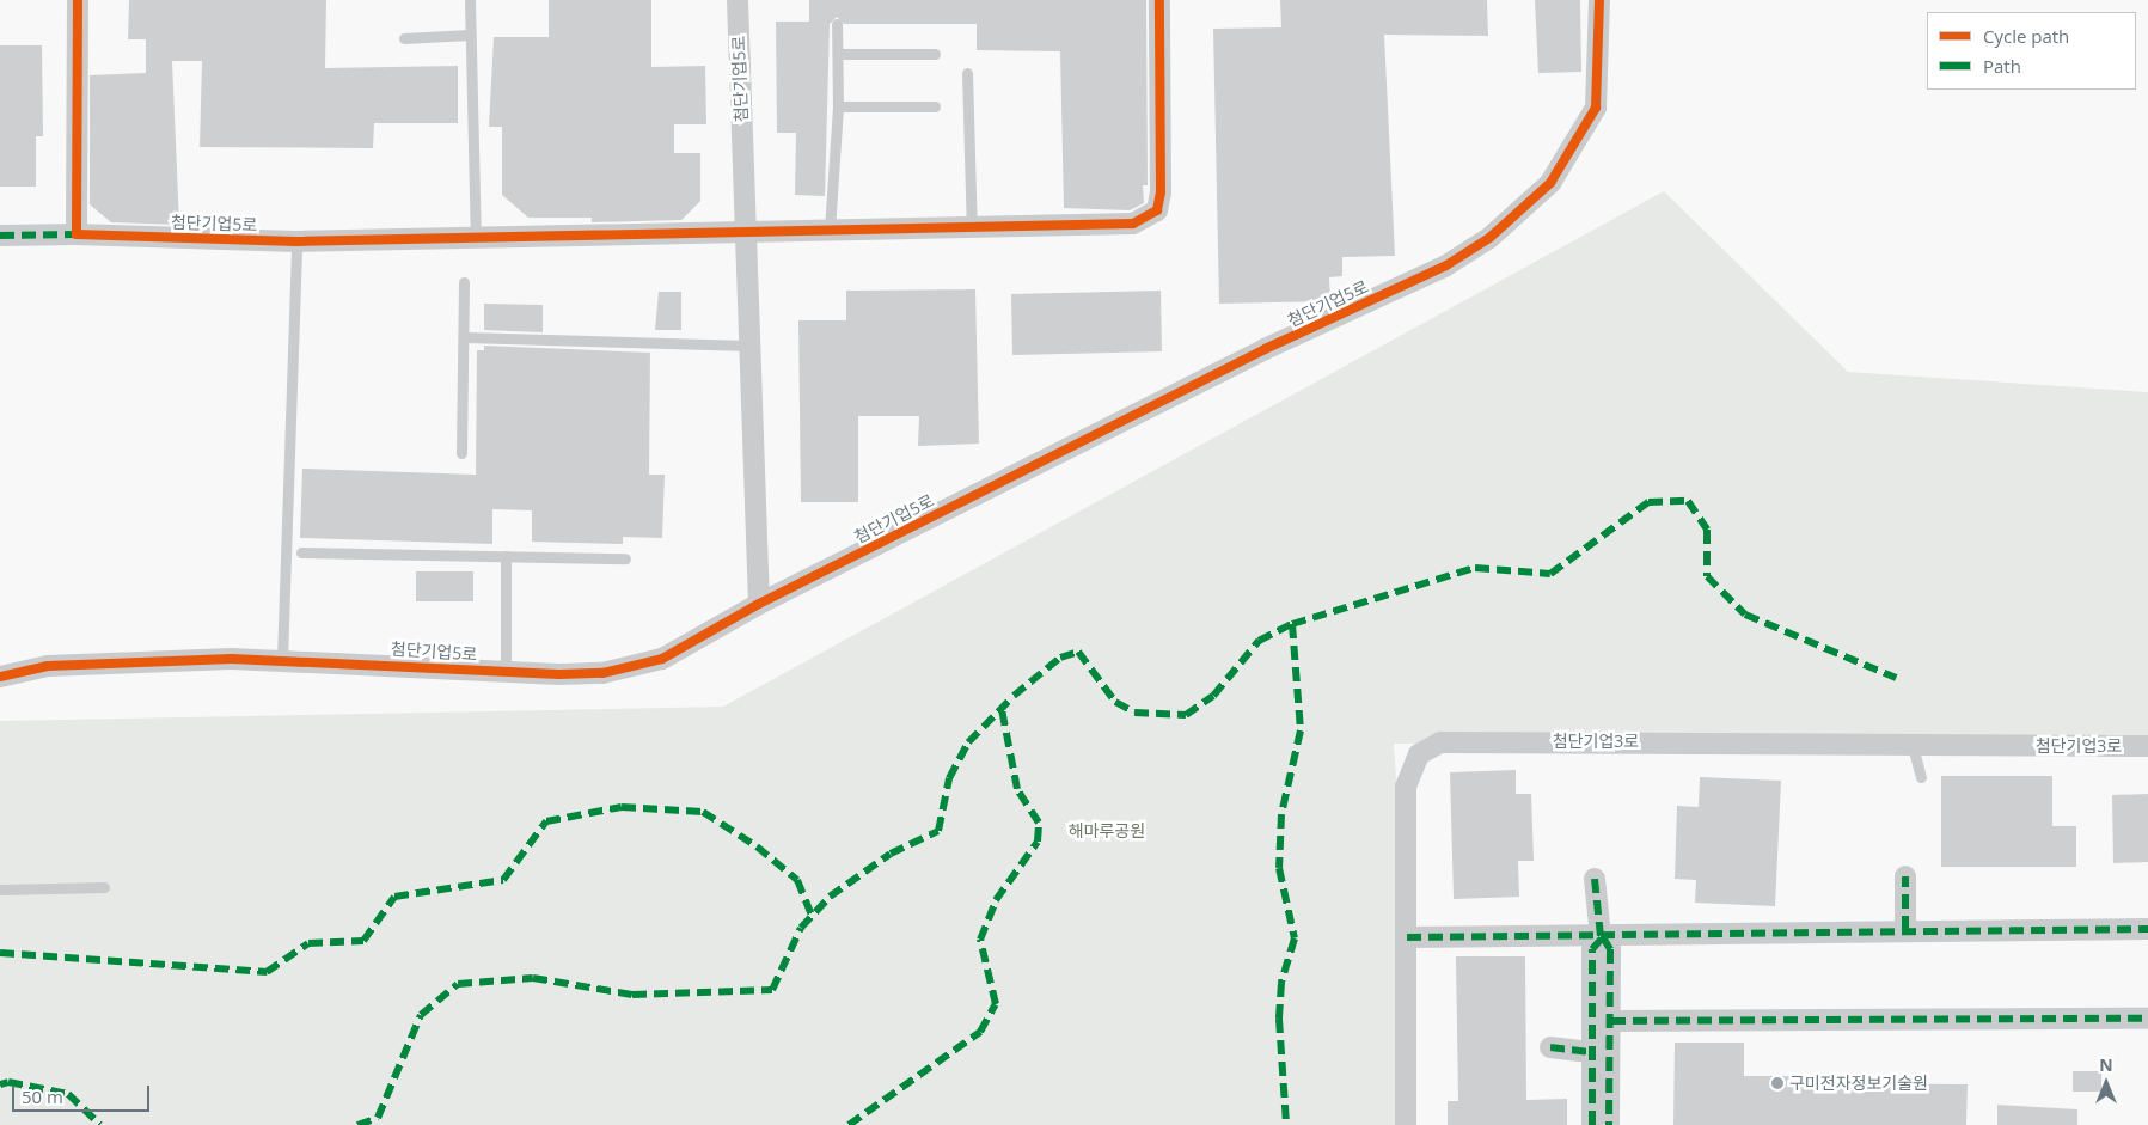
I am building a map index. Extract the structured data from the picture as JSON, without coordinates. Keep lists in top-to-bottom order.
{
  "streets": {
    "street": ["첨단기업5로", "첨단기업3로"]
  },
  "parks": ["해마루공원"],
  "places": ["구미전자정보기술원"],
  "legend": ["Cycle path", "Path"],
  "scale_bar": "50 m",
  "north": "top"
}
